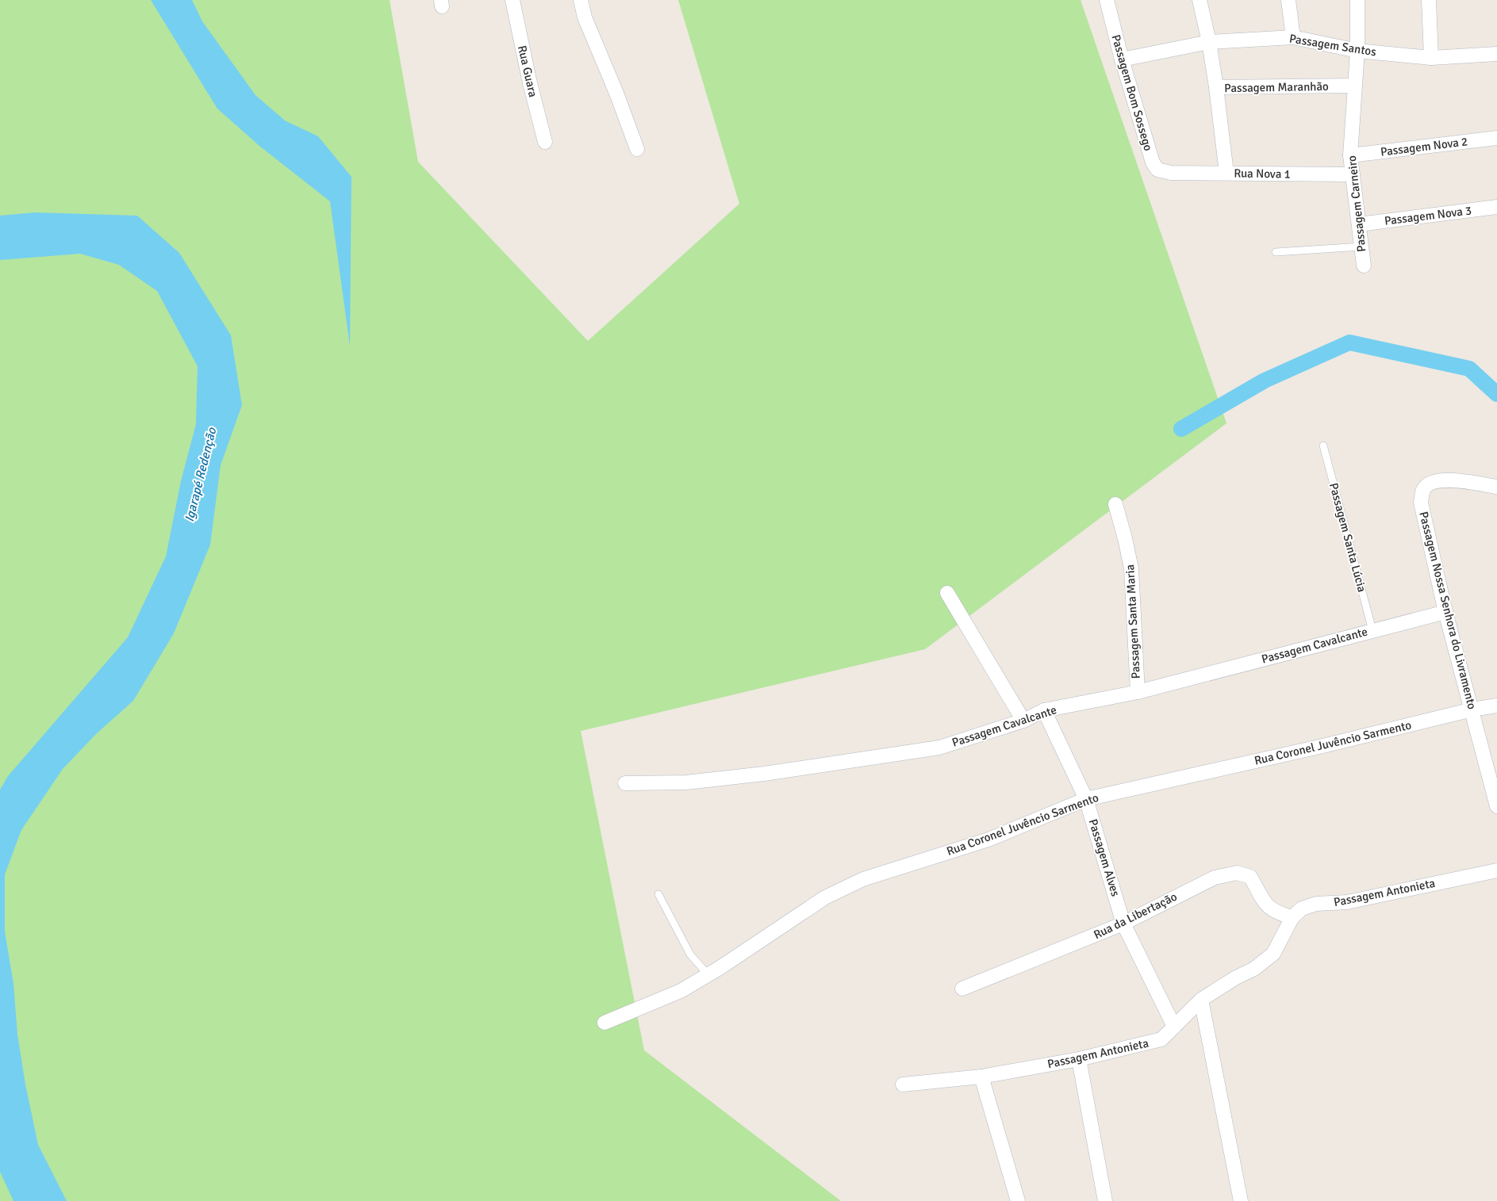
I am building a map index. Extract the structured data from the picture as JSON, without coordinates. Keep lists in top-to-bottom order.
{
  "streets": {
    "street": [
      "Passagem Santos",
      "Rua Guara",
      "Passagem Maranhão",
      "Passagem Bom Sossego",
      "Passagem Nova 2",
      "Rua Nova 1",
      "Passagem Carneiro",
      "Passagem Nova 3",
      "Passagem Nossa Senhora do Livramento",
      "Passagem Santa Maria",
      "Passagem Cavalcante",
      "Rua Coronel Juvêncio Sarmento",
      "Passagem Alves",
      "Passagem Antonieta",
      "Rua da Libertação"
    ],
    "lane": ["Passagem Santa Lúcia"]
  },
  "crossings": [
    ["Passagem Santos", "Passagem Maranhão"],
    ["Passagem Santos", "Passagem Bom Sossego"],
    ["Passagem Santos", "Passagem Carneiro"],
    ["Passagem Maranhão", "Passagem Carneiro"],
    ["Passagem Bom Sossego", "Rua Nova 1"],
    ["Passagem Nova 2", "Passagem Carneiro"],
    ["Rua Nova 1", "Passagem Carneiro"],
    ["Passagem Carneiro", "Passagem Nova 3"],
    ["Passagem Santa Lúcia", "Passagem Cavalcante"],
    ["Passagem Nossa Senhora do Livramento", "Passagem Cavalcante"],
    ["Passagem Nossa Senhora do Livramento", "Rua Coronel Juvêncio Sarmento"],
    ["Passagem Santa Maria", "Passagem Cavalcante"],
    ["Passagem Cavalcante", "Passagem Alves"],
    ["Rua Coronel Juvêncio Sarmento", "Passagem Alves"],
    ["Passagem Alves", "Passagem Antonieta"],
    ["Passagem Alves", "Rua da Libertação"],
    ["Passagem Antonieta", "Rua da Libertação"]
  ],
  "water": ["Igarapé Redenção"]
}
